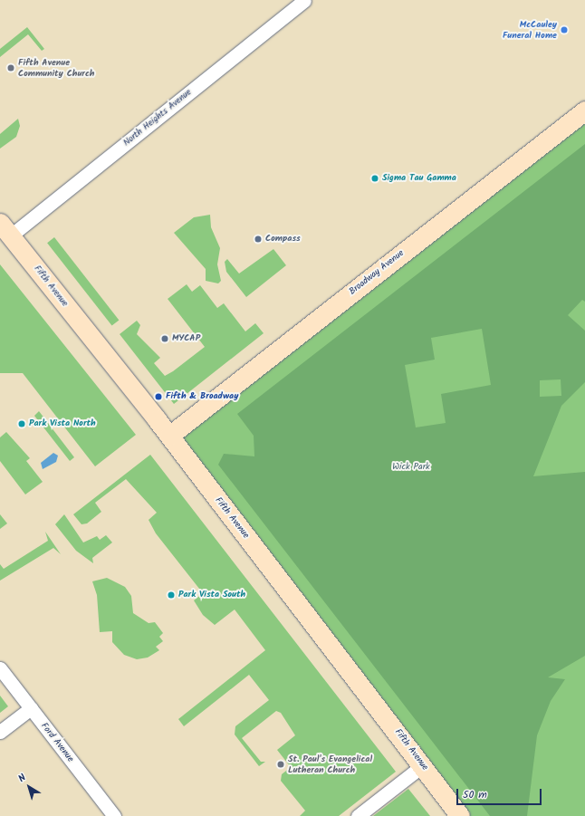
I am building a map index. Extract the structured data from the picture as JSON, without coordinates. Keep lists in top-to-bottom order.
{
  "streets": {
    "street": [
      "North Heights Avenue",
      "Broadway Avenue",
      "Fifth Avenue",
      "Ford Avenue"
    ]
  },
  "crossings": [
    ["North Heights Avenue", "Fifth Avenue"],
    ["Broadway Avenue", "Fifth Avenue"]
  ],
  "parks": ["Wick Park"],
  "places": [
    "McCauley Funeral Home",
    "Fifth Avenue Community Church",
    "Sigma Tau Gamma",
    "Compass",
    "MYCAP",
    "Fifth & Broadway",
    "Park Vista North",
    "Park Vista South",
    "St. Paul's Evangelical Lutheran Church"
  ],
  "scale_bar": "50 m",
  "north": "top left"
}
